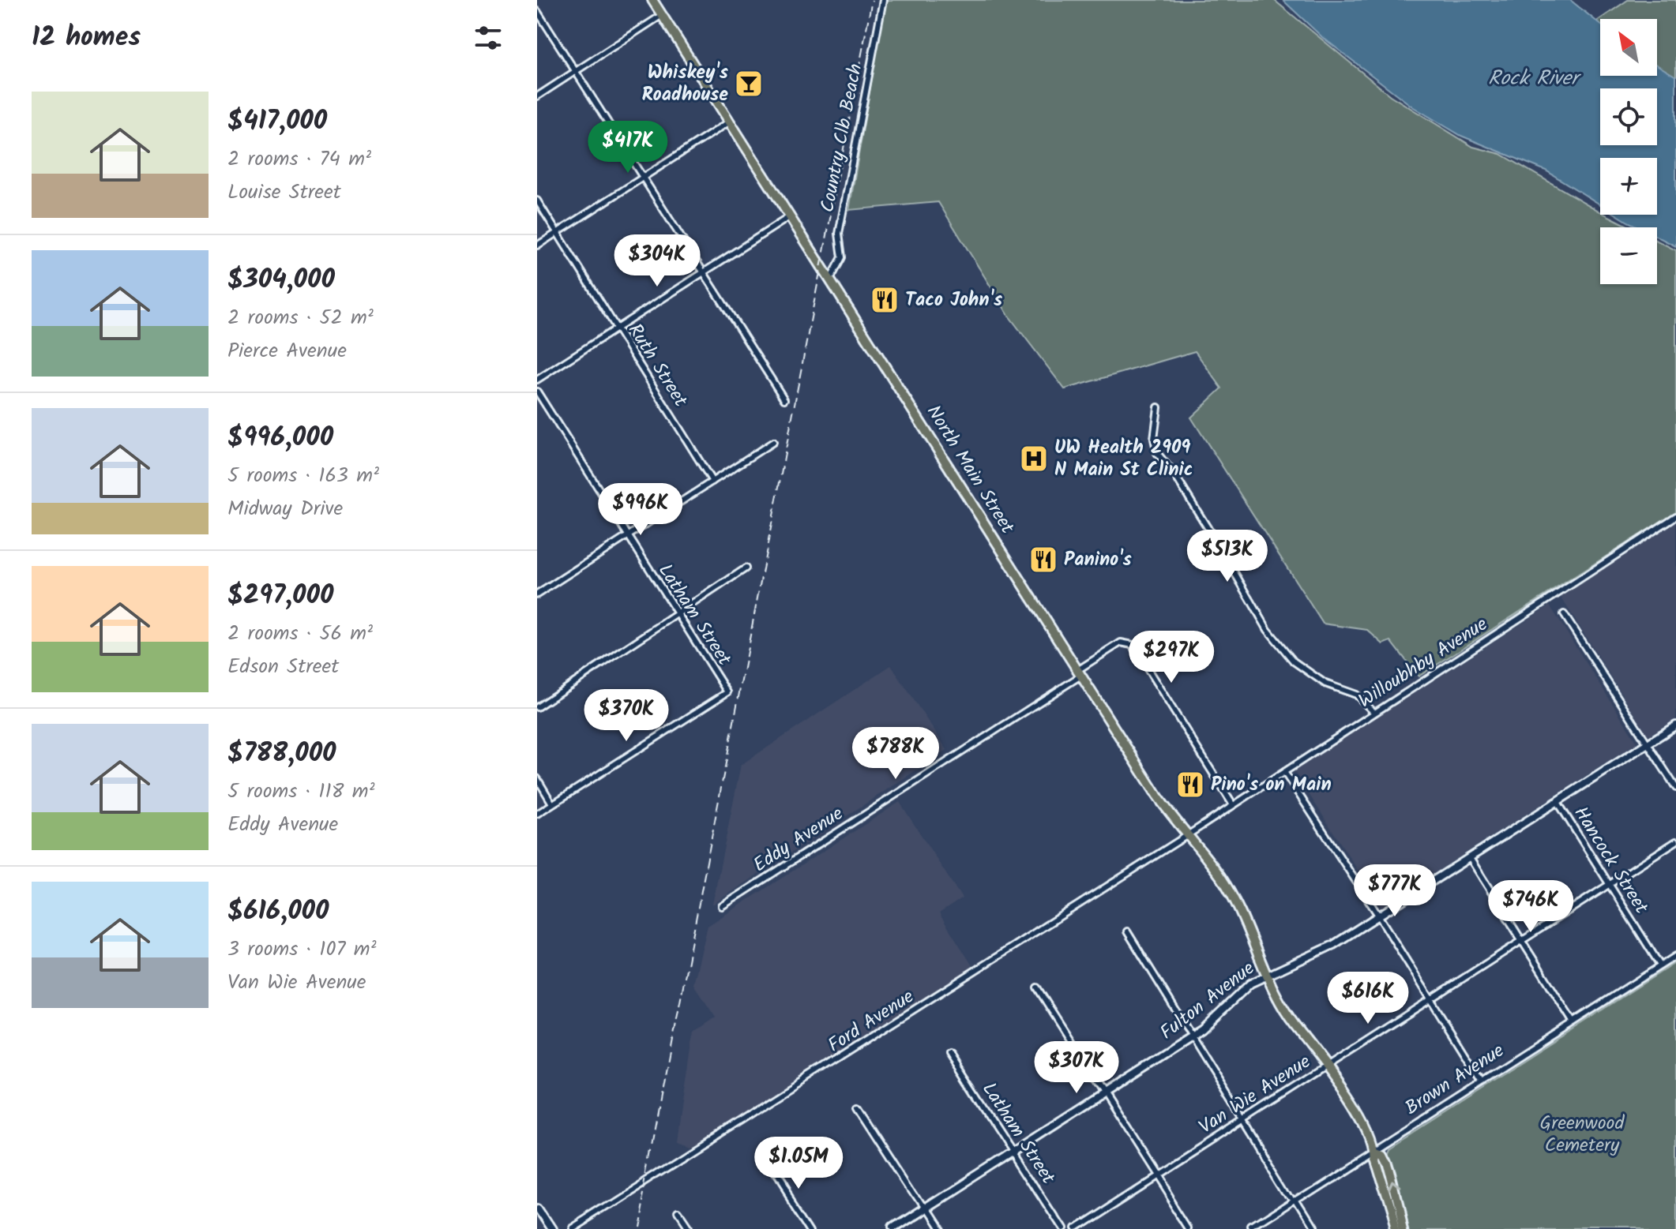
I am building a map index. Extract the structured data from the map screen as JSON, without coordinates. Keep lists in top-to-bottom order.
{
  "streets": {
    "main road": ["North Main Street"],
    "street": [
      "Country Clb Beach",
      "Ruth Street",
      "Latham Street",
      "Willoubhby Avenue",
      "Eddy Avenue",
      "Hancock Street",
      "Fulton Avenue",
      "Ford Avenue",
      "Brown Avenue",
      "Van Wie Avenue"
    ]
  },
  "crossings": [
    ["Country Clb Beach", "North Main Street"],
    ["North Main Street", "Willoubhby Avenue"],
    ["North Main Street", "Eddy Avenue"],
    ["North Main Street", "Fulton Avenue"],
    ["North Main Street", "Ford Avenue"],
    ["North Main Street", "Brown Avenue"],
    ["North Main Street", "Van Wie Avenue"],
    ["Latham Street", "Fulton Avenue"],
    ["Willoubhby Avenue", "Eddy Avenue"],
    ["Willoubhby Avenue", "Ford Avenue"],
    ["Hancock Street", "Fulton Avenue"],
    ["Hancock Street", "Brown Avenue"],
    ["Hancock Street", "Van Wie Avenue"]
  ],
  "water": ["Rock River"],
  "parks": ["Greenwood Cemetery"],
  "places": {
    "bar": ["Whiskey's Roadhouse"],
    "restaurant": ["Taco John's", "Panino's", "Pino's on Main"],
    "hospital": ["UW Health 2909 N Main St Clinic"]
  },
  "north": "top left",
  "page": {
    "heading": "12 homes",
    "map_buttons": ["+", "−"],
    "list": [
      {
        "name": "$417,000",
        "note": "2 rooms · 74 m² · Louise Street"
      },
      {
        "name": "$304,000",
        "note": "2 rooms · 52 m² · Pierce Avenue"
      },
      {
        "name": "$996,000",
        "note": "5 rooms · 163 m² · Midway Drive"
      },
      {
        "name": "$297,000",
        "note": "2 rooms · 56 m² · Edson Street"
      },
      {
        "name": "$788,000",
        "note": "5 rooms · 118 m² · Eddy Avenue"
      },
      {
        "name": "$616,000",
        "note": "3 rooms · 107 m² · Van Wie Avenue"
      }
    ],
    "price": [
      "$417K",
      "$304K",
      "$996K",
      "$513K",
      "$297K",
      "$370K",
      "$788K",
      "$777K",
      "$746K",
      "$616K",
      "$307K",
      "$1.05M"
    ]
  }
}
